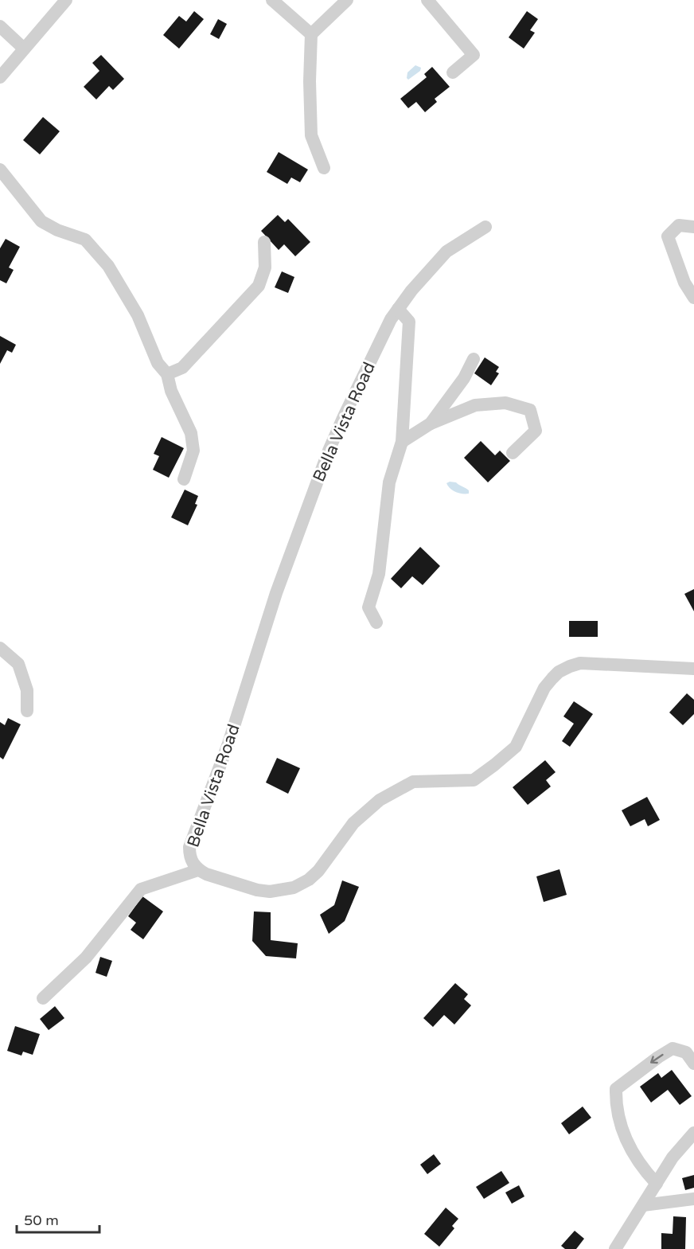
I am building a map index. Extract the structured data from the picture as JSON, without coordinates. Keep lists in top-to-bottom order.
{
  "streets": {
    "street": ["Bella Vista Road"]
  },
  "scale_bar": "50 m"
}
